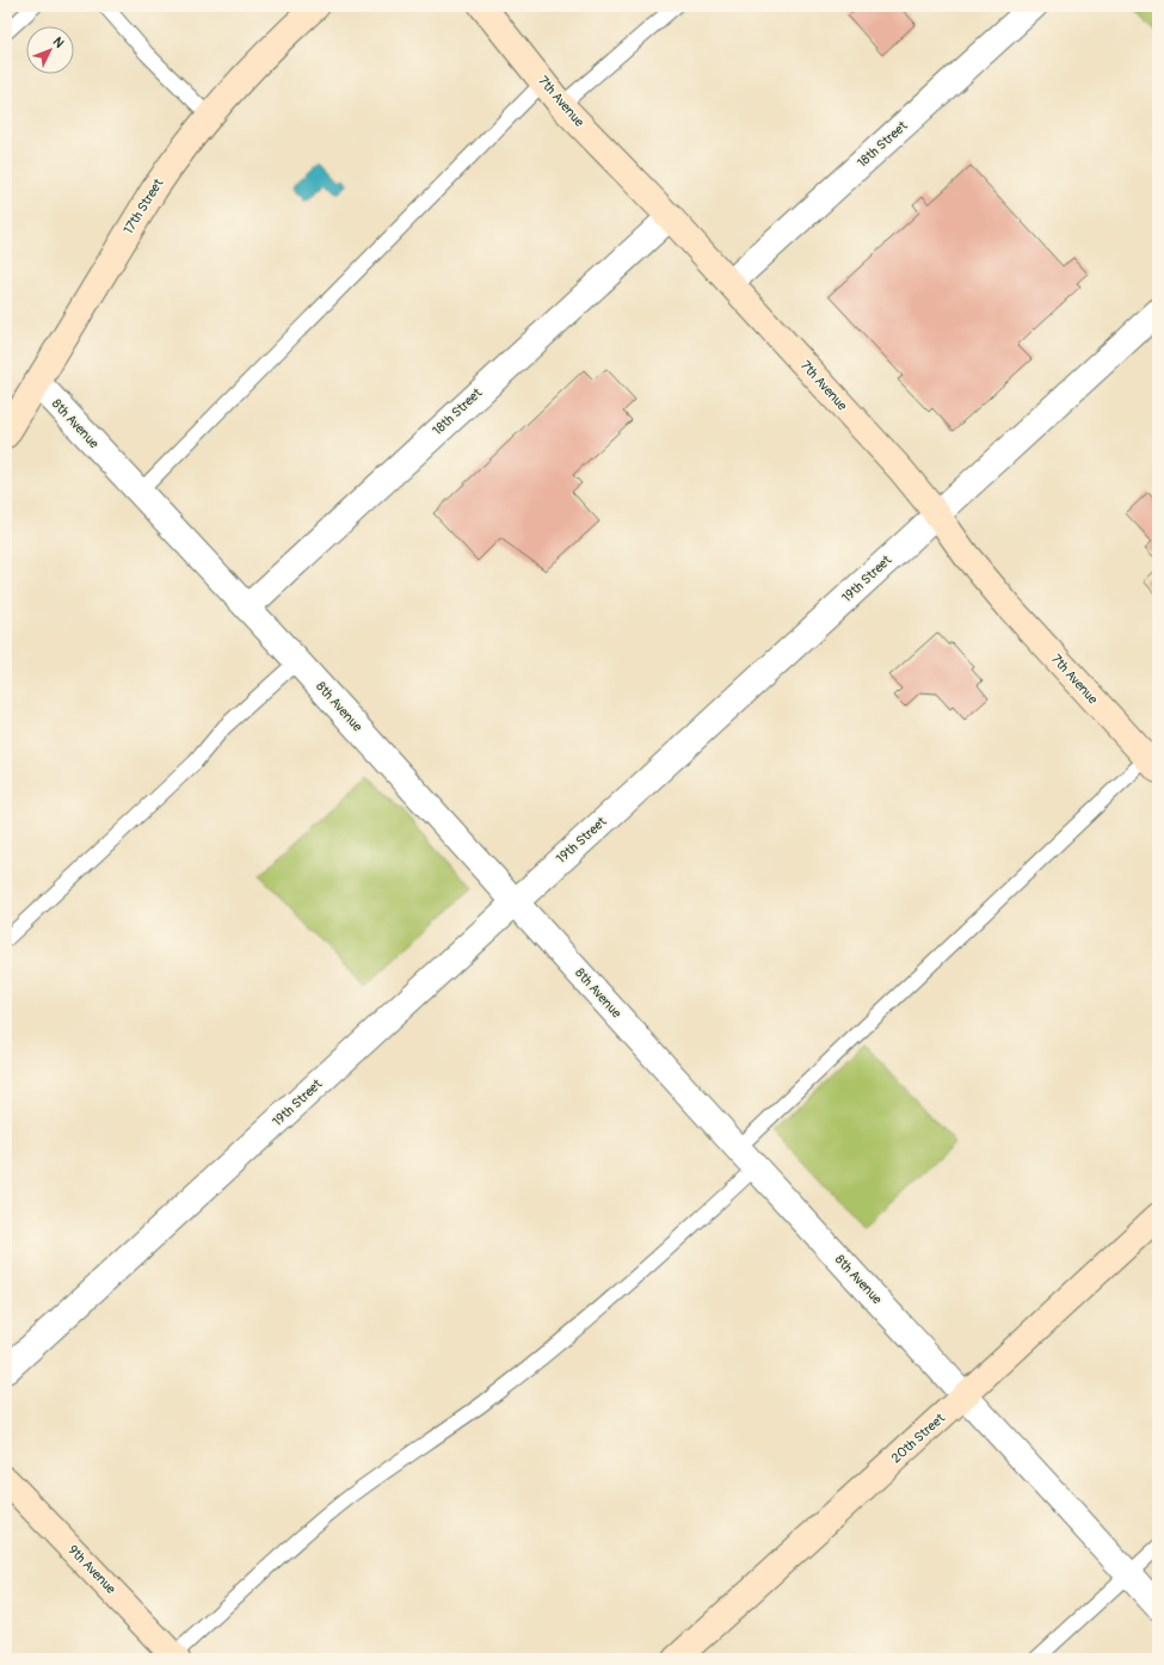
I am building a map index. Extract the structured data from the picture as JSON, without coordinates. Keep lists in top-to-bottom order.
{
  "streets": {
    "street": [
      "7th Avenue",
      "18th Street",
      "17th Street",
      "8th Avenue",
      "19th Street",
      "20th Street",
      "9th Avenue"
    ]
  },
  "crossings": [
    ["7th Avenue", "18th Street"],
    ["7th Avenue", "19th Street"],
    ["18th Street", "8th Avenue"],
    ["17th Street", "8th Avenue"],
    ["8th Avenue", "19th Street"],
    ["8th Avenue", "20th Street"]
  ],
  "north": "top right"
}
